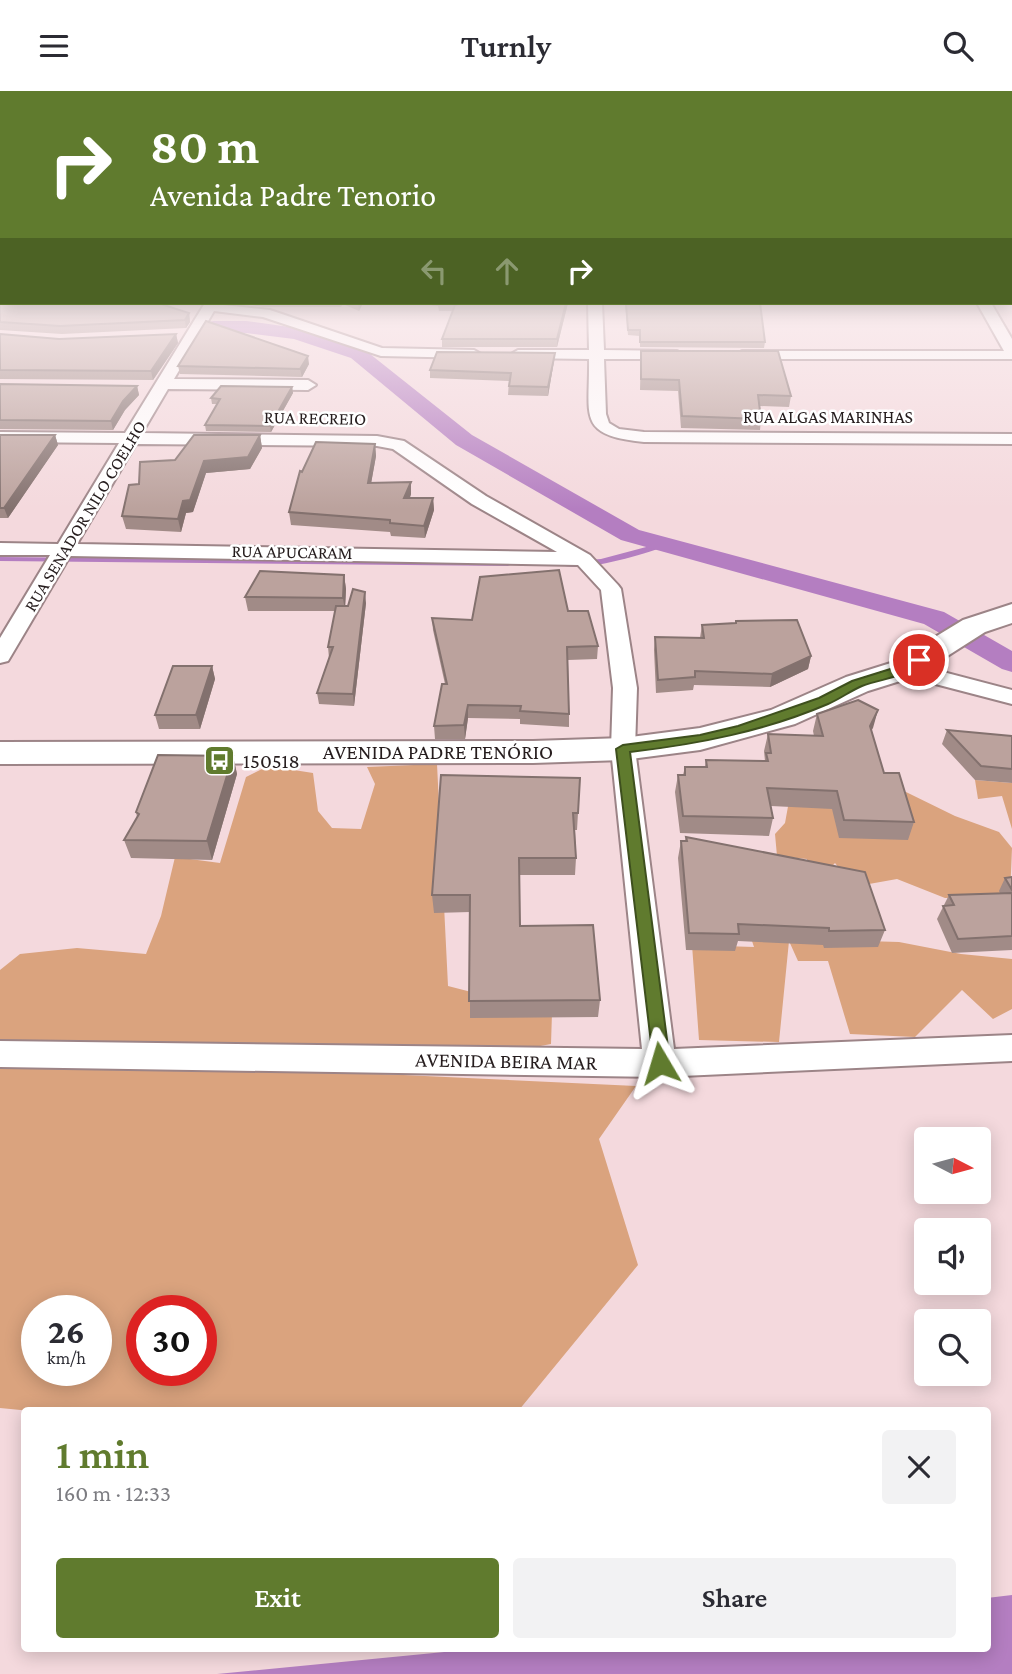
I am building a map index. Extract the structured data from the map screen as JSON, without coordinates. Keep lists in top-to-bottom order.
{
  "streets": {
    "main road": ["AVENIDA PADRE TENÓRIO"],
    "street": [
      "RUA ALGAS MARINHAS",
      "RUA RECREIO",
      "RUA SENADOR NILO COELHO",
      "RUA APUCARAM",
      "AVENIDA BEIRA MAR"
    ]
  },
  "crossings": [
    ["RUA RECREIO", "RUA SENADOR NILO COELHO"],
    ["RUA RECREIO", "RUA APUCARAM"],
    ["RUA SENADOR NILO COELHO", "RUA APUCARAM"]
  ],
  "places": {
    "bus stop": ["150518"]
  },
  "north": "right",
  "page": {
    "header": "Turnly",
    "turn": ["80 m", "Avenida Padre Tenorio"],
    "speed": "26 km/h",
    "limit": "30",
    "heading": ["1 min", "160 m · 12:33"],
    "buttons": ["Exit", "Share"]
  }
}
